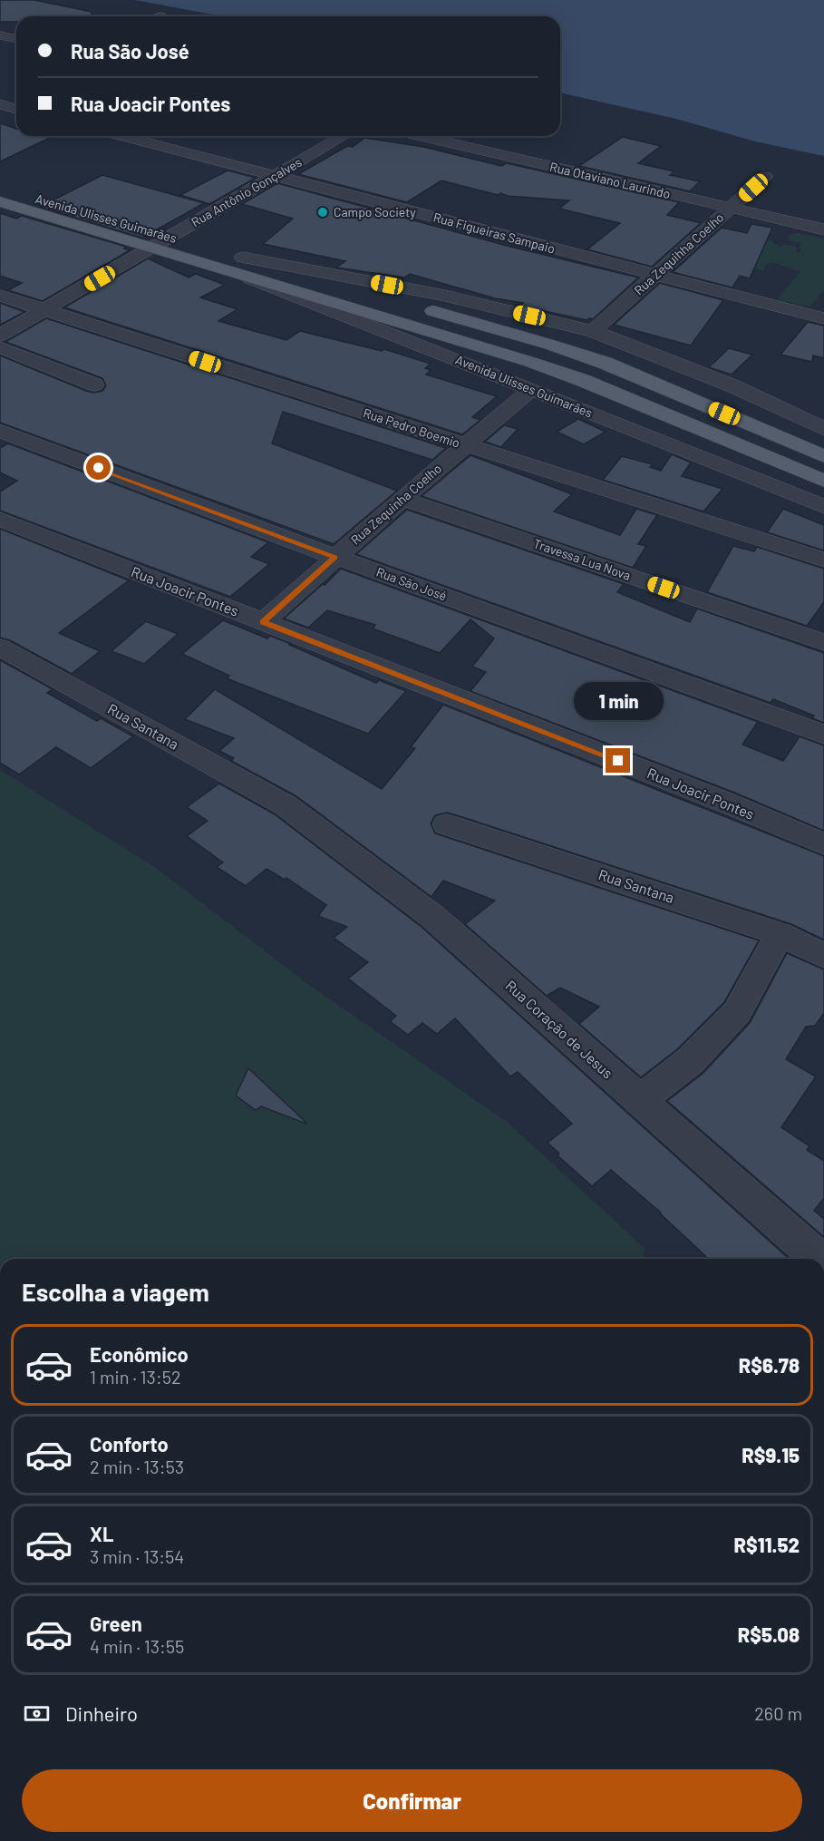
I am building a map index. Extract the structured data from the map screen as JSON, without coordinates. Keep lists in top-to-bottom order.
{
  "streets": {
    "main road": ["Avenida Ulisses Guimarães"],
    "street": [
      "Rua Otaviano Laurindo",
      "Rua Antônio Gonçalves",
      "Rua Figueiras Sampaio",
      "Rua Zequihha Coelho",
      "Rua Pedro Boemio",
      "Rua Zequinha Coelho",
      "Travessa Lua Nova",
      "Rua São José",
      "Rua Joacir Pontes",
      "Rua Santana",
      "Rua Coração de Jesus"
    ]
  },
  "crossings": [
    ["Rua Otaviano Laurindo", "Rua Zequihha Coelho"],
    ["Rua Antônio Gonçalves", "Avenida Ulisses Guimarães"],
    ["Rua Antônio Gonçalves", "Rua Figueiras Sampaio"],
    ["Rua Antônio Gonçalves", "Rua Pedro Boemio"],
    ["Avenida Ulisses Guimarães", "Rua Zequihha Coelho"],
    ["Avenida Ulisses Guimarães", "Rua Zequinha Coelho"],
    ["Rua Figueiras Sampaio", "Rua Zequihha Coelho"],
    ["Rua Pedro Boemio", "Rua Zequinha Coelho"],
    ["Rua Zequinha Coelho", "Travessa Lua Nova"],
    ["Rua Zequinha Coelho", "Rua São José"],
    ["Rua Zequinha Coelho", "Rua Joacir Pontes"],
    ["Rua Santana", "Rua Coração de Jesus"]
  ],
  "places": ["Campo Society"],
  "page": {
    "banner": ["Rua São José", "Rua Joacir Pontes"],
    "bubble": "1 min",
    "heading": "Escolha a viagem",
    "list": [
      {
        "name": "Econômico",
        "note": "1 min · 13:52",
        "value": "R$6.78"
      },
      {
        "name": "Conforto",
        "note": "2 min · 13:53",
        "value": "R$9.15"
      },
      {
        "name": "XL",
        "note": "3 min · 13:54",
        "value": "R$11.52"
      },
      {
        "name": "Green",
        "note": "4 min · 13:55",
        "value": "R$5.08"
      }
    ],
    "pay": ["Dinheiro", "260 m"],
    "buttons": "Confirmar"
  }
}
